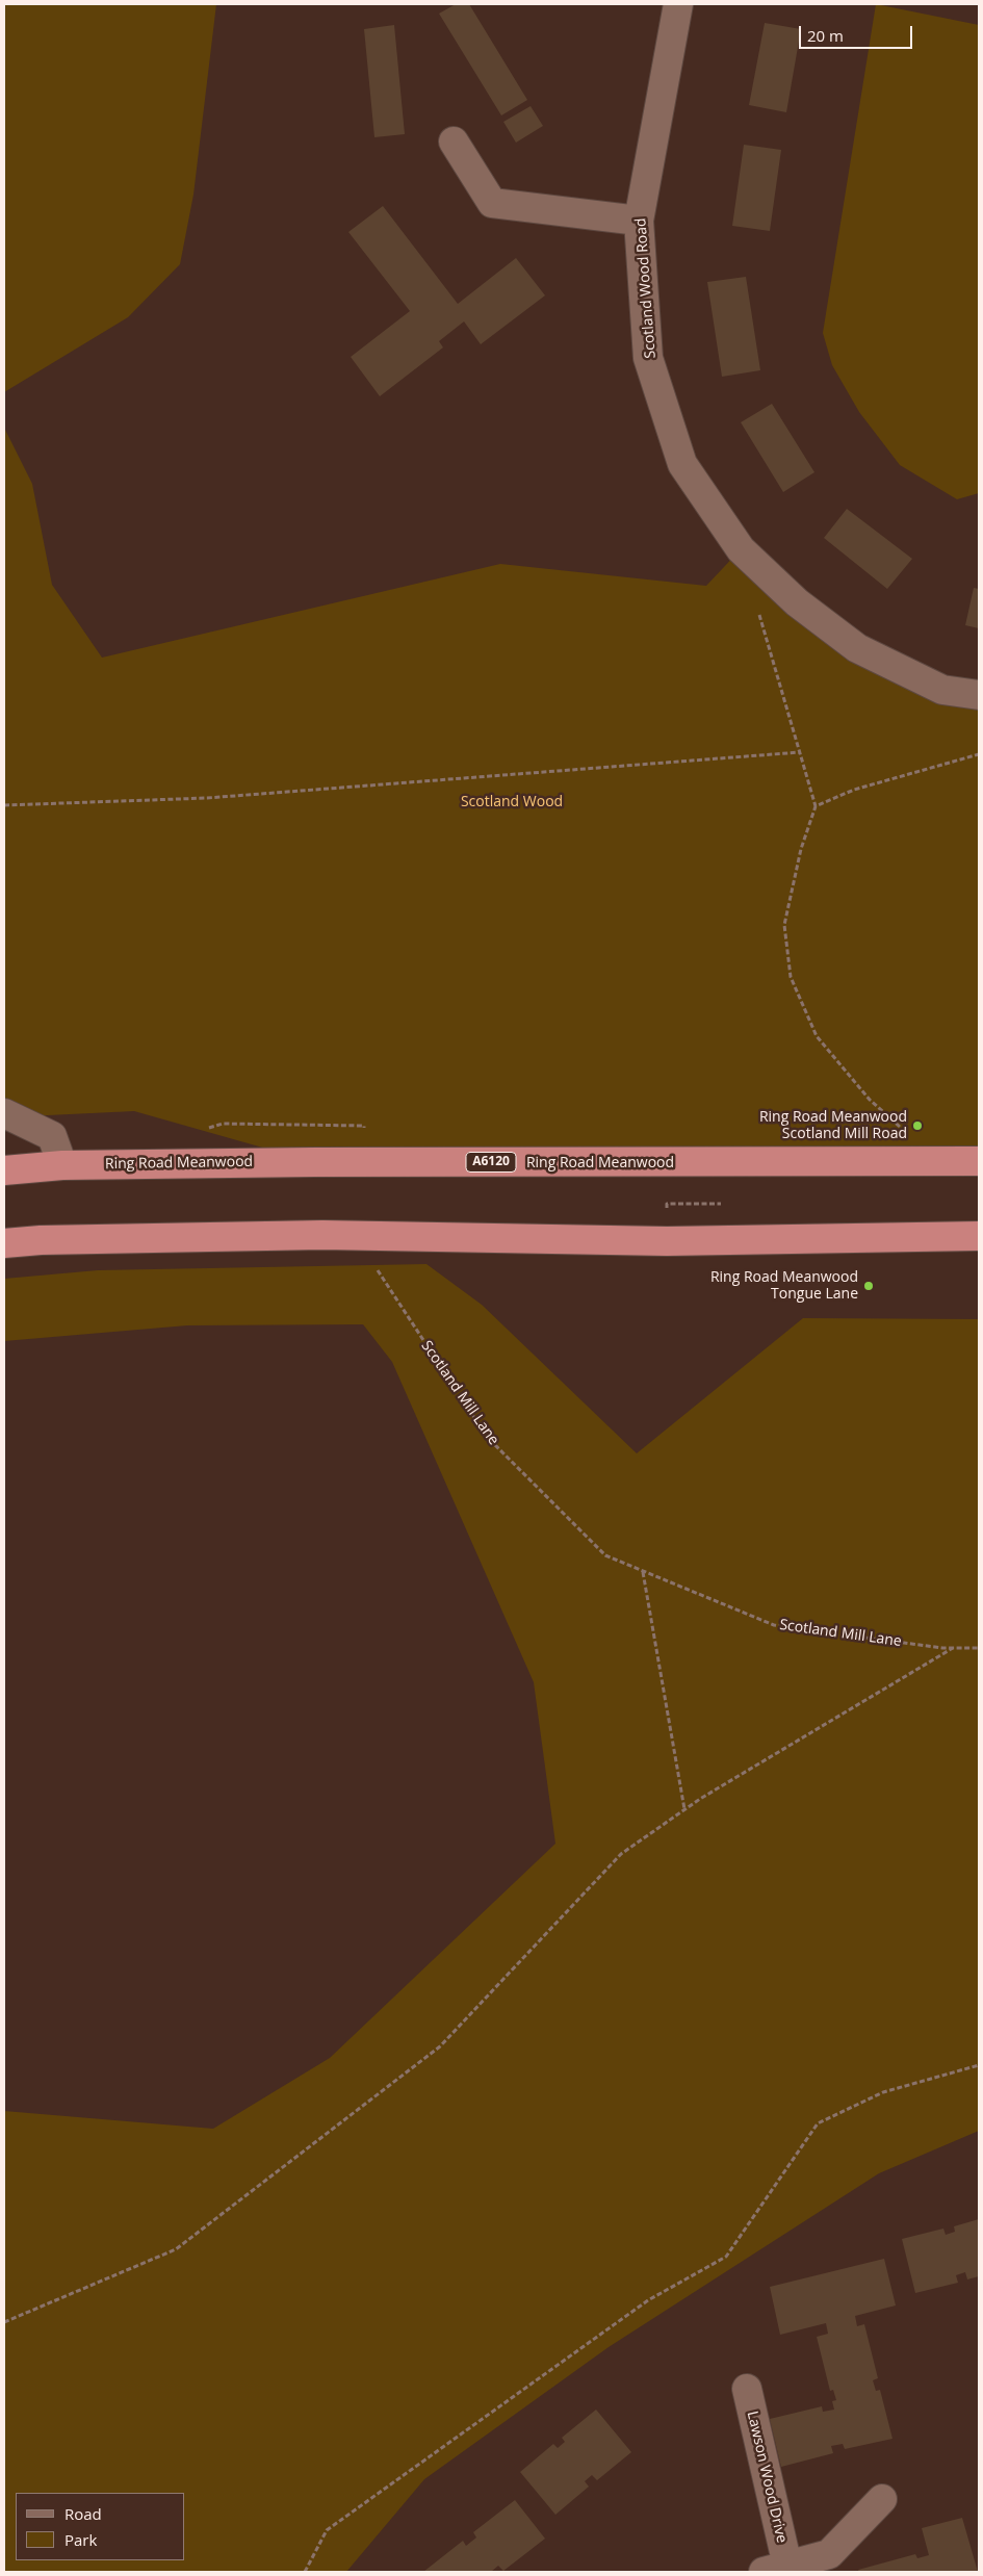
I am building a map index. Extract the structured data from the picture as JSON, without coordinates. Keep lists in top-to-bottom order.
{
  "streets": {
    "highway": ["A6120", "Ring Road Meanwood"],
    "street": ["Scotland Wood Road", "Lawson Wood Drive"],
    "path": ["Scotland Mill Lane"]
  },
  "parks": ["Scotland Wood"],
  "places": ["Ring Road Meanwood Scotland Mill Road", "Ring Road Meanwood Tongue Lane"],
  "legend": ["Road", "Park"],
  "scale_bar": "20 m"
}
